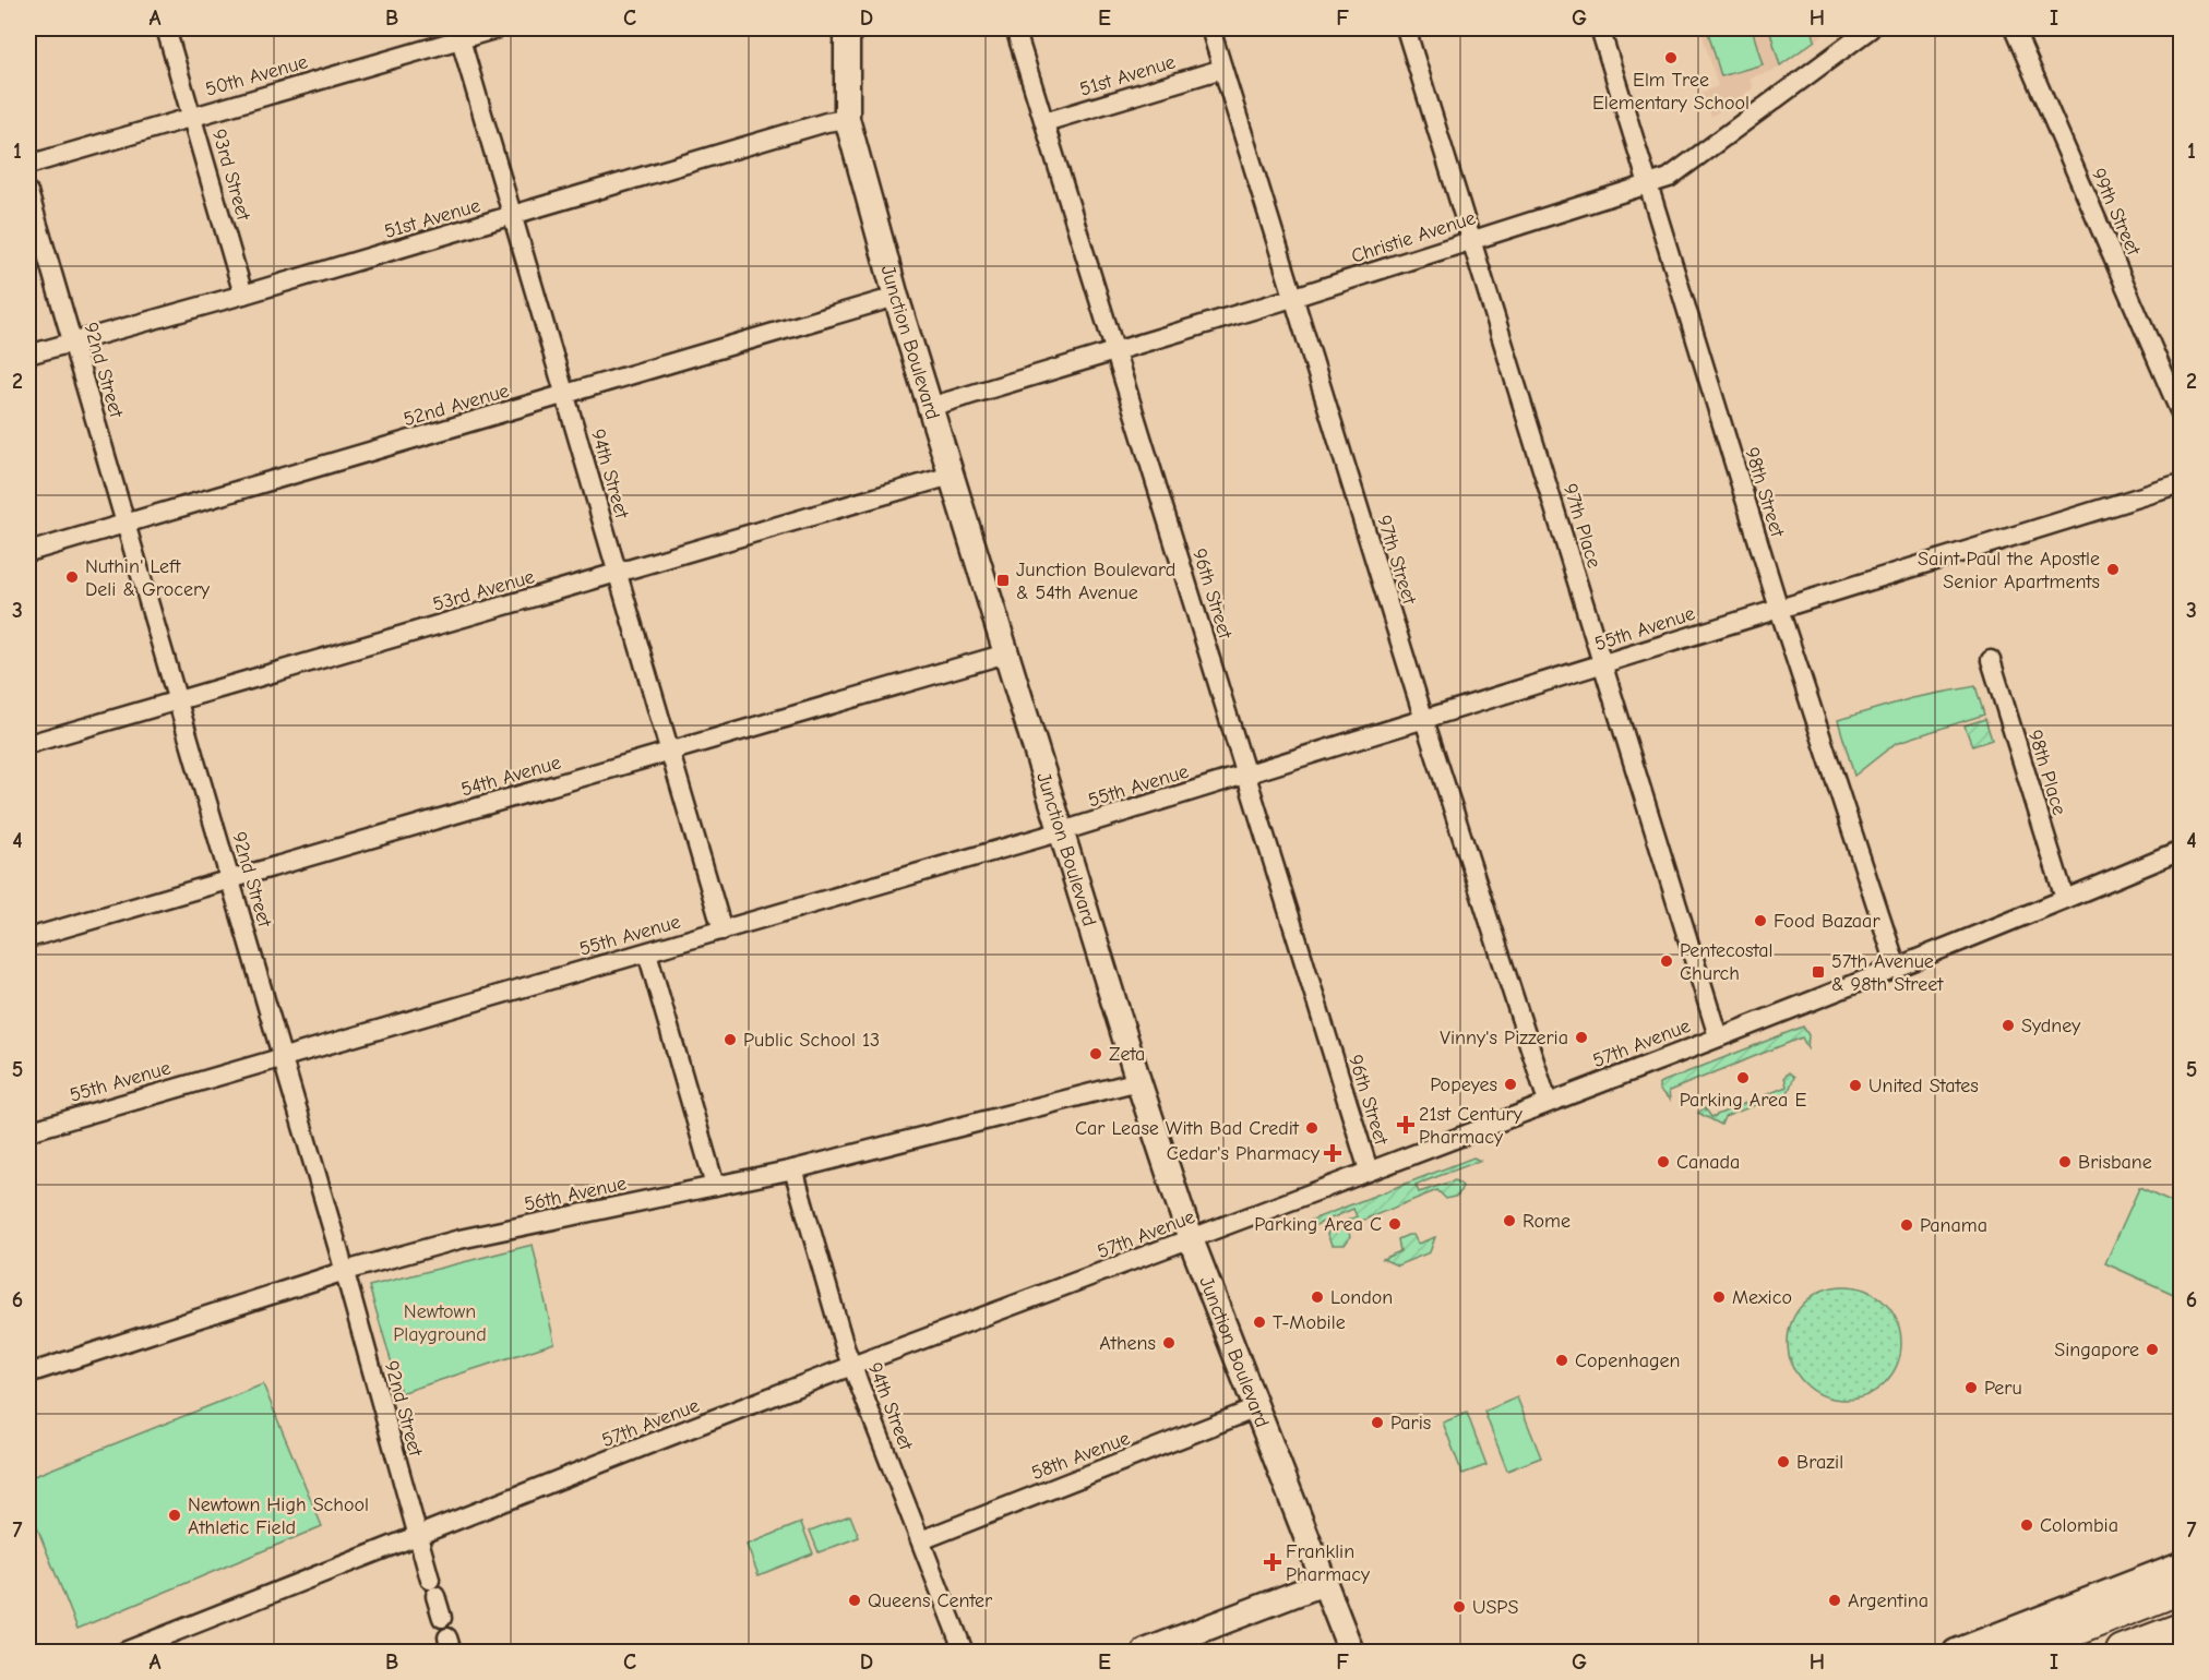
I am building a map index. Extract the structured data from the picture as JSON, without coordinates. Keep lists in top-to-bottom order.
{
  "streets": {
    "main road": ["Junction Boulevard"],
    "street": [
      "50th Avenue",
      "51st Avenue",
      "93rd Street",
      "99th Street",
      "Christie Avenue",
      "92nd Street",
      "52nd Avenue",
      "94th Street",
      "98th Street",
      "97th Place",
      "97th Street",
      "53rd Avenue",
      "96th Street",
      "55th Avenue",
      "98th Place",
      "54th Avenue",
      "57th Avenue",
      "56th Avenue",
      "58th Avenue"
    ]
  },
  "crossings": [
    ["50th Avenue", "93rd Street"],
    ["50th Avenue", "94th Street"],
    ["51st Avenue", "93rd Street"],
    ["51st Avenue", "Junction Boulevard"],
    ["51st Avenue", "92nd Street"],
    ["51st Avenue", "94th Street"],
    ["51st Avenue", "97th Street"],
    ["51st Avenue", "96th Street"],
    ["Christie Avenue", "Junction Boulevard"],
    ["Christie Avenue", "98th Street"],
    ["Christie Avenue", "97th Place"],
    ["Christie Avenue", "97th Street"],
    ["Christie Avenue", "96th Street"],
    ["Junction Boulevard", "52nd Avenue"],
    ["Junction Boulevard", "53rd Avenue"],
    ["Junction Boulevard", "55th Avenue"],
    ["Junction Boulevard", "54th Avenue"],
    ["Junction Boulevard", "57th Avenue"],
    ["Junction Boulevard", "56th Avenue"],
    ["Junction Boulevard", "58th Avenue"],
    ["92nd Street", "52nd Avenue"],
    ["92nd Street", "53rd Avenue"],
    ["92nd Street", "55th Avenue"],
    ["92nd Street", "54th Avenue"],
    ["92nd Street", "57th Avenue"],
    ["92nd Street", "56th Avenue"],
    ["52nd Avenue", "94th Street"],
    ["94th Street", "53rd Avenue"],
    ["94th Street", "55th Avenue"],
    ["94th Street", "54th Avenue"],
    ["94th Street", "57th Avenue"],
    ["94th Street", "56th Avenue"],
    ["94th Street", "58th Avenue"],
    ["98th Street", "55th Avenue"],
    ["98th Street", "57th Avenue"],
    ["97th Place", "55th Avenue"],
    ["97th Place", "57th Avenue"],
    ["97th Street", "55th Avenue"],
    ["97th Street", "57th Avenue"],
    ["96th Street", "55th Avenue"],
    ["96th Street", "57th Avenue"],
    ["98th Place", "57th Avenue"]
  ],
  "parks": ["Newtown Playground"],
  "places": {
    "other": [
      "Elm Tree Elementary School",
      "Saint Paul the Apostle Senior Apartments",
      "Nuthin' Left Deli & Grocery",
      "Food Bazaar",
      "Pentecostal Church",
      "Sydney",
      "Vinny's Pizzeria",
      "Public School 13",
      "Zeta",
      "Parking Area E",
      "Popeyes",
      "United States",
      "Car Lease With Bad Credit",
      "Canada",
      "Brisbane",
      "Rome",
      "Parking Area C",
      "Panama",
      "London",
      "Mexico",
      "T-Mobile",
      "Athens",
      "Singapore",
      "Copenhagen",
      "Peru",
      "Paris",
      "Brazil",
      "Newtown High School Athletic Field",
      "Colombia",
      "Queens Center",
      "Argentina",
      "USPS"
    ],
    "transit": ["Junction Boulevard & 54th Avenue", "57th Avenue & 98th Street"],
    "health": ["21st Century Pharmacy", "Cedar's Pharmacy", "Franklin Pharmacy"]
  },
  "grid": {
    "columns": [
      "A",
      "B",
      "C",
      "D",
      "E",
      "F",
      "G",
      "H",
      "I"
    ],
    "rows": [
      "1",
      "2",
      "3",
      "4",
      "5",
      "6",
      "7"
    ]
  }
}
